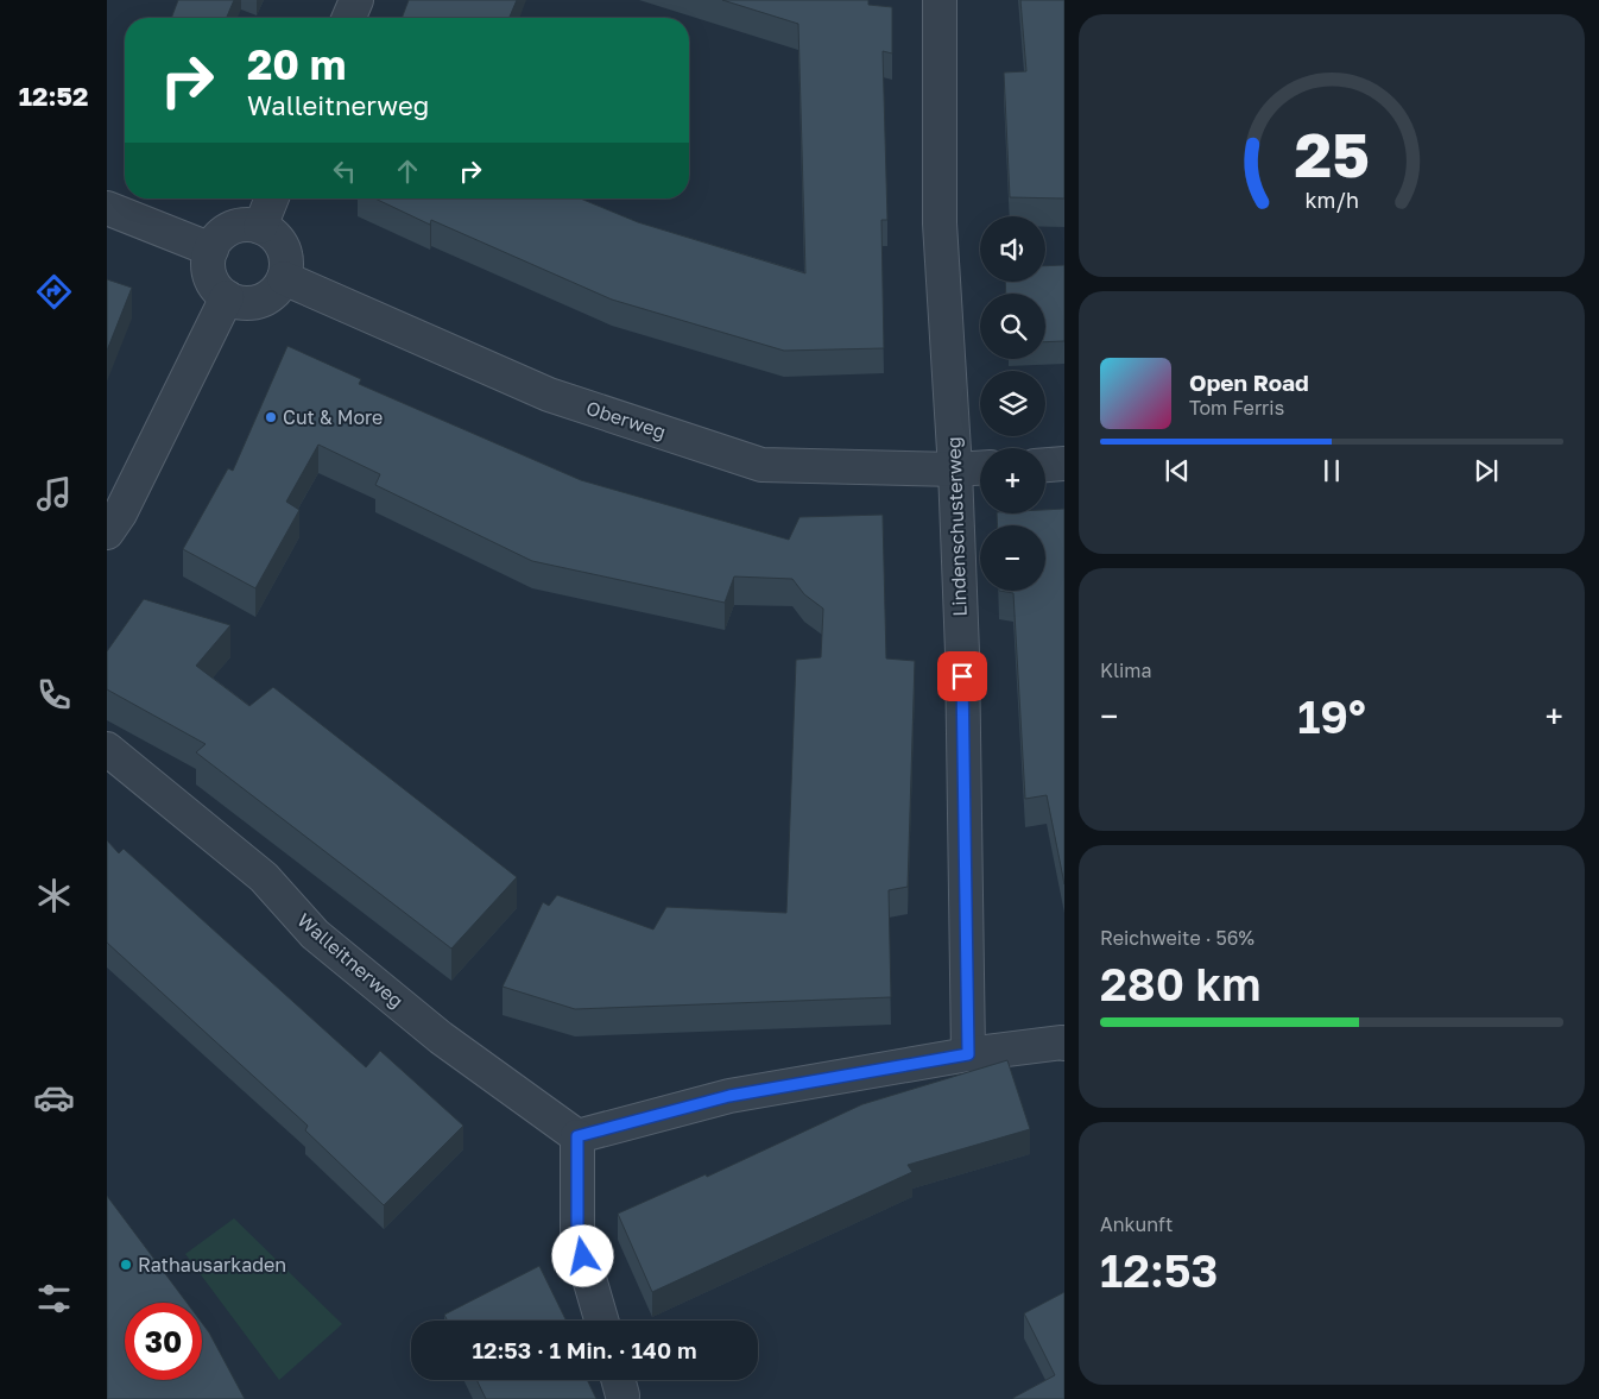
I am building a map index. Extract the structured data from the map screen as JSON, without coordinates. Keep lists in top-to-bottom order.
{
  "streets": {
    "street": ["Oberweg", "Lindenschusterweg", "Walleitnerweg"]
  },
  "crossings": [
    ["Oberweg", "Lindenschusterweg"]
  ],
  "places": ["Cut & More", "Rathausarkaden"],
  "page": {
    "tabs": "12:52",
    "turn": ["20 m", "Walleitnerweg"],
    "map_buttons": ["+", "−"],
    "song": ["Open Road", "Tom Ferris"],
    "tile": [
      "Klima",
      ["Reichweite · 56%", "280 km"],
      ["Ankunft", "12:53"]
    ],
    "heat": ["−", "19°", "+"],
    "limit": "30",
    "trip": "12:53 · 1 Min. · 140 m",
    "gauge": ["25", "km/h"]
  }
}
